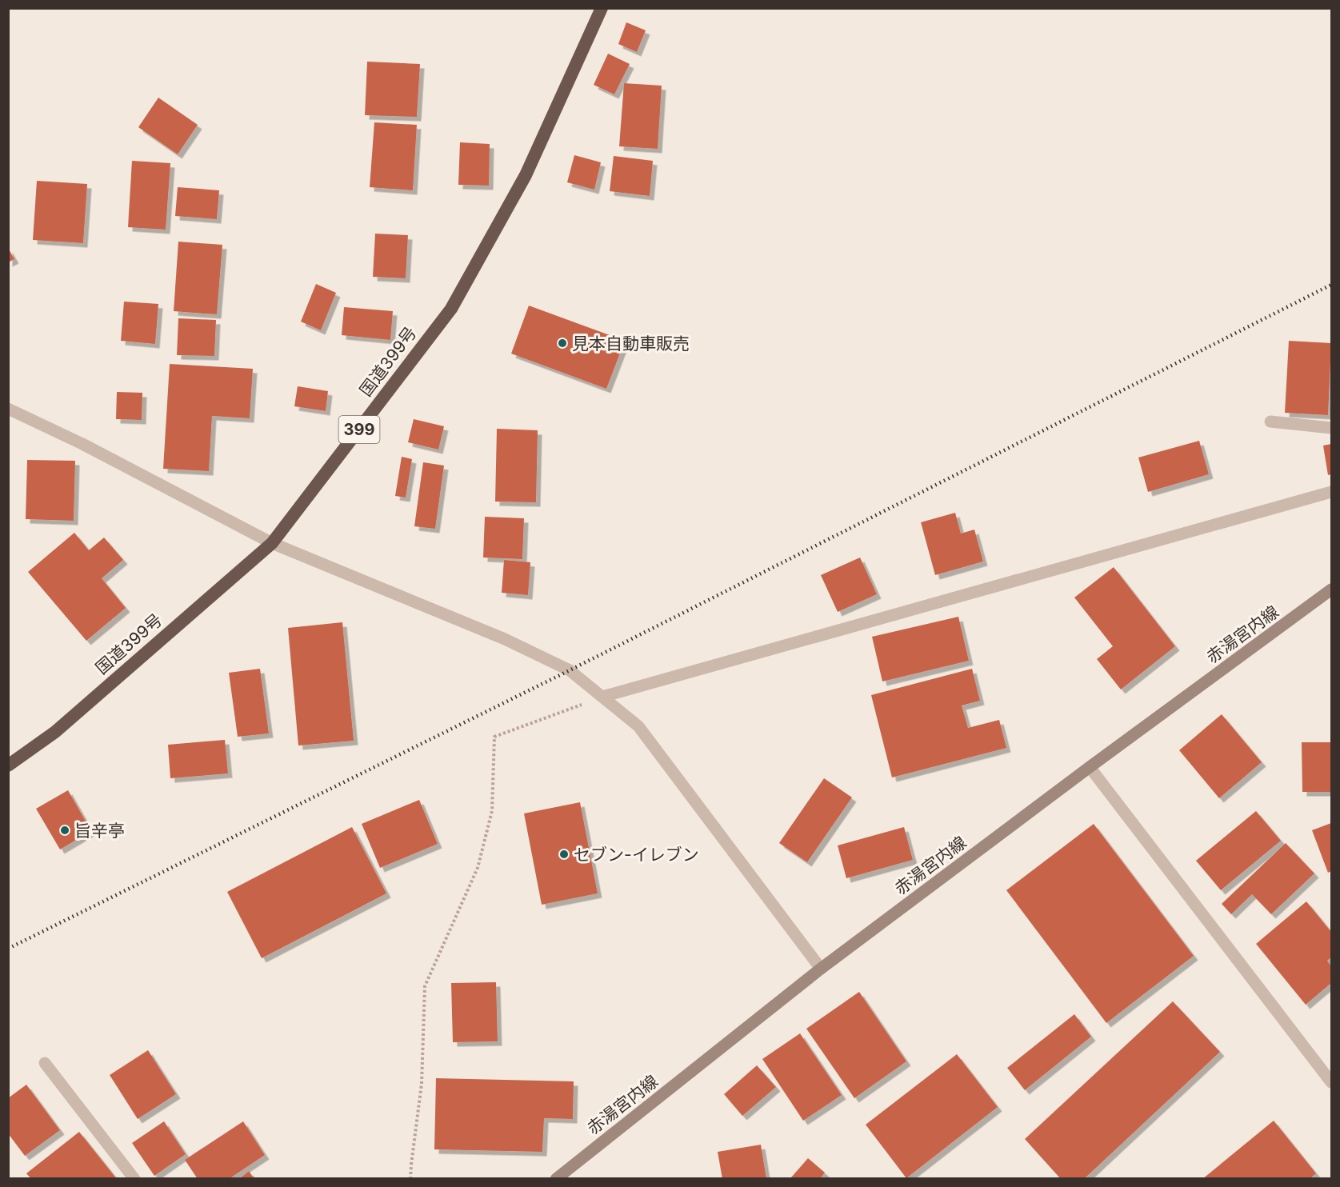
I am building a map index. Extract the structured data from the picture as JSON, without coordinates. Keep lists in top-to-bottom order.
{
  "streets": {
    "highway": ["国道399号", "399"],
    "main road": ["赤湯宮内線"]
  },
  "places": ["見本自動車販売", "旨辛亭", "セブン-イレブン"]
}
